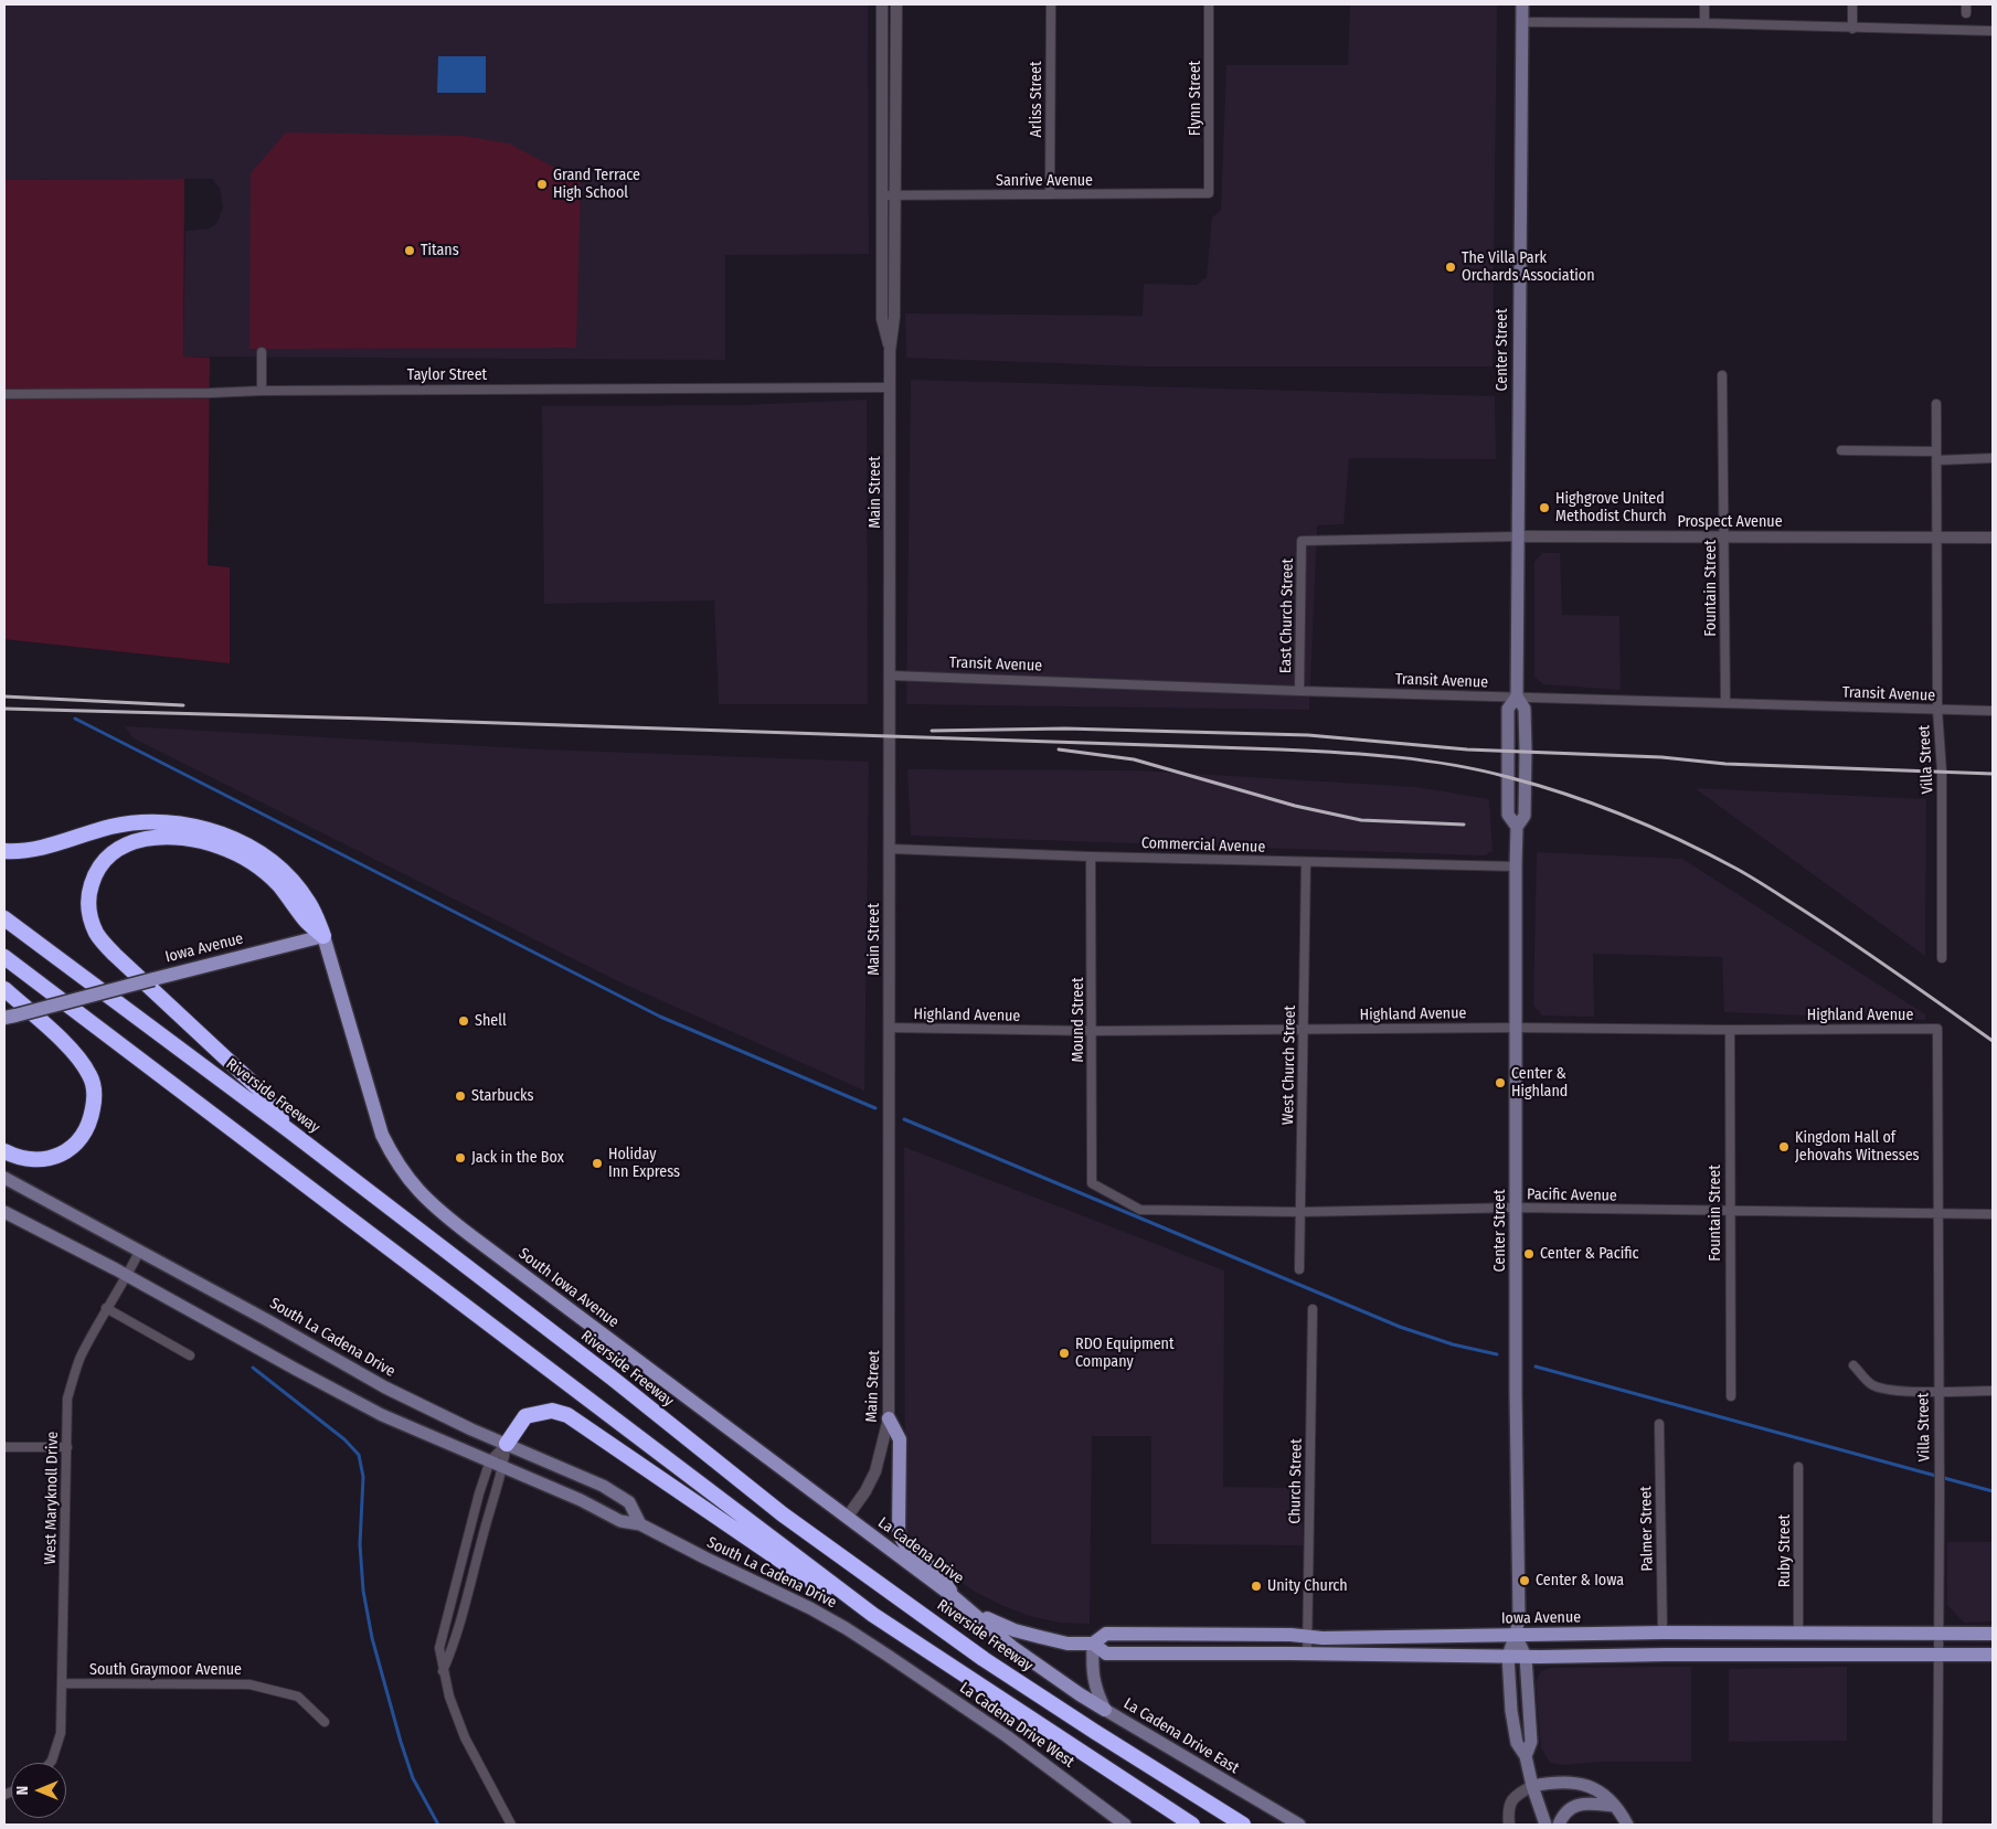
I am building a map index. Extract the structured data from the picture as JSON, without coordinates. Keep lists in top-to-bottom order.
{
  "streets": {
    "highway": ["Riverside Freeway"],
    "main road": [
      "Center Street",
      "Iowa Avenue",
      "South Iowa Avenue",
      "South La Cadena Drive",
      "La Cadena Drive",
      "La Cadena Drive West",
      "La Cadena Drive East"
    ],
    "street": [
      "Flynn Street",
      "Arliss Street",
      "Sanrive Avenue",
      "Taylor Street",
      "Main Street",
      "Prospect Avenue",
      "Fountain Street",
      "East Church Street",
      "Transit Avenue",
      "Villa Street",
      "Commercial Avenue",
      "Highland Avenue",
      "Mound Street",
      "West Church Street",
      "Pacific Avenue",
      "Church Street",
      "West Maryknoll Drive",
      "Palmer Street",
      "Ruby Street",
      "South Graymoor Avenue"
    ]
  },
  "crossings": [
    ["Flynn Street", "Sanrive Avenue"],
    ["Arliss Street", "Sanrive Avenue"],
    ["Sanrive Avenue", "Main Street"],
    ["Center Street", "Prospect Avenue"],
    ["Center Street", "Transit Avenue"],
    ["Center Street", "Commercial Avenue"],
    ["Center Street", "Iowa Avenue"],
    ["Center Street", "Highland Avenue"],
    ["Center Street", "Pacific Avenue"],
    ["Taylor Street", "Main Street"],
    ["Main Street", "Transit Avenue"],
    ["Main Street", "Commercial Avenue"],
    ["Main Street", "Highland Avenue"],
    ["Main Street", "South Iowa Avenue"],
    ["Main Street", "La Cadena Drive"],
    ["Prospect Avenue", "Fountain Street"],
    ["Prospect Avenue", "East Church Street"],
    ["Prospect Avenue", "Villa Street"],
    ["Fountain Street", "Transit Avenue"],
    ["Fountain Street", "Highland Avenue"],
    ["Fountain Street", "Pacific Avenue"],
    ["East Church Street", "Transit Avenue"],
    ["Transit Avenue", "Villa Street"],
    ["Villa Street", "Iowa Avenue"],
    ["Villa Street", "Highland Avenue"],
    ["Villa Street", "Pacific Avenue"],
    ["Commercial Avenue", "Mound Street"],
    ["Commercial Avenue", "West Church Street"],
    ["Iowa Avenue", "South Iowa Avenue"],
    ["Iowa Avenue", "Church Street"],
    ["Iowa Avenue", "Palmer Street"],
    ["Iowa Avenue", "La Cadena Drive"],
    ["Iowa Avenue", "Ruby Street"],
    ["Iowa Avenue", "La Cadena Drive East"],
    ["Highland Avenue", "Mound Street"],
    ["Highland Avenue", "West Church Street"],
    ["Mound Street", "Pacific Avenue"],
    ["West Church Street", "Pacific Avenue"],
    ["South Iowa Avenue", "La Cadena Drive"],
    ["South La Cadena Drive", "West Maryknoll Drive"],
    ["South La Cadena Drive", "La Cadena Drive West"],
    ["West Maryknoll Drive", "South Graymoor Avenue"]
  ],
  "places": [
    "Grand Terrace High School",
    "Titans",
    "The Villa Park Orchards Association",
    "Highgrove United Methodist Church",
    "Shell",
    "Center & Highland",
    "Starbucks",
    "Kingdom Hall of Jehovahs Witnesses",
    "Jack in the Box",
    "Holiday Inn Express",
    "Center & Pacific",
    "RDO Equipment Company",
    "Center & Iowa",
    "Unity Church"
  ],
  "north": "left"
}
